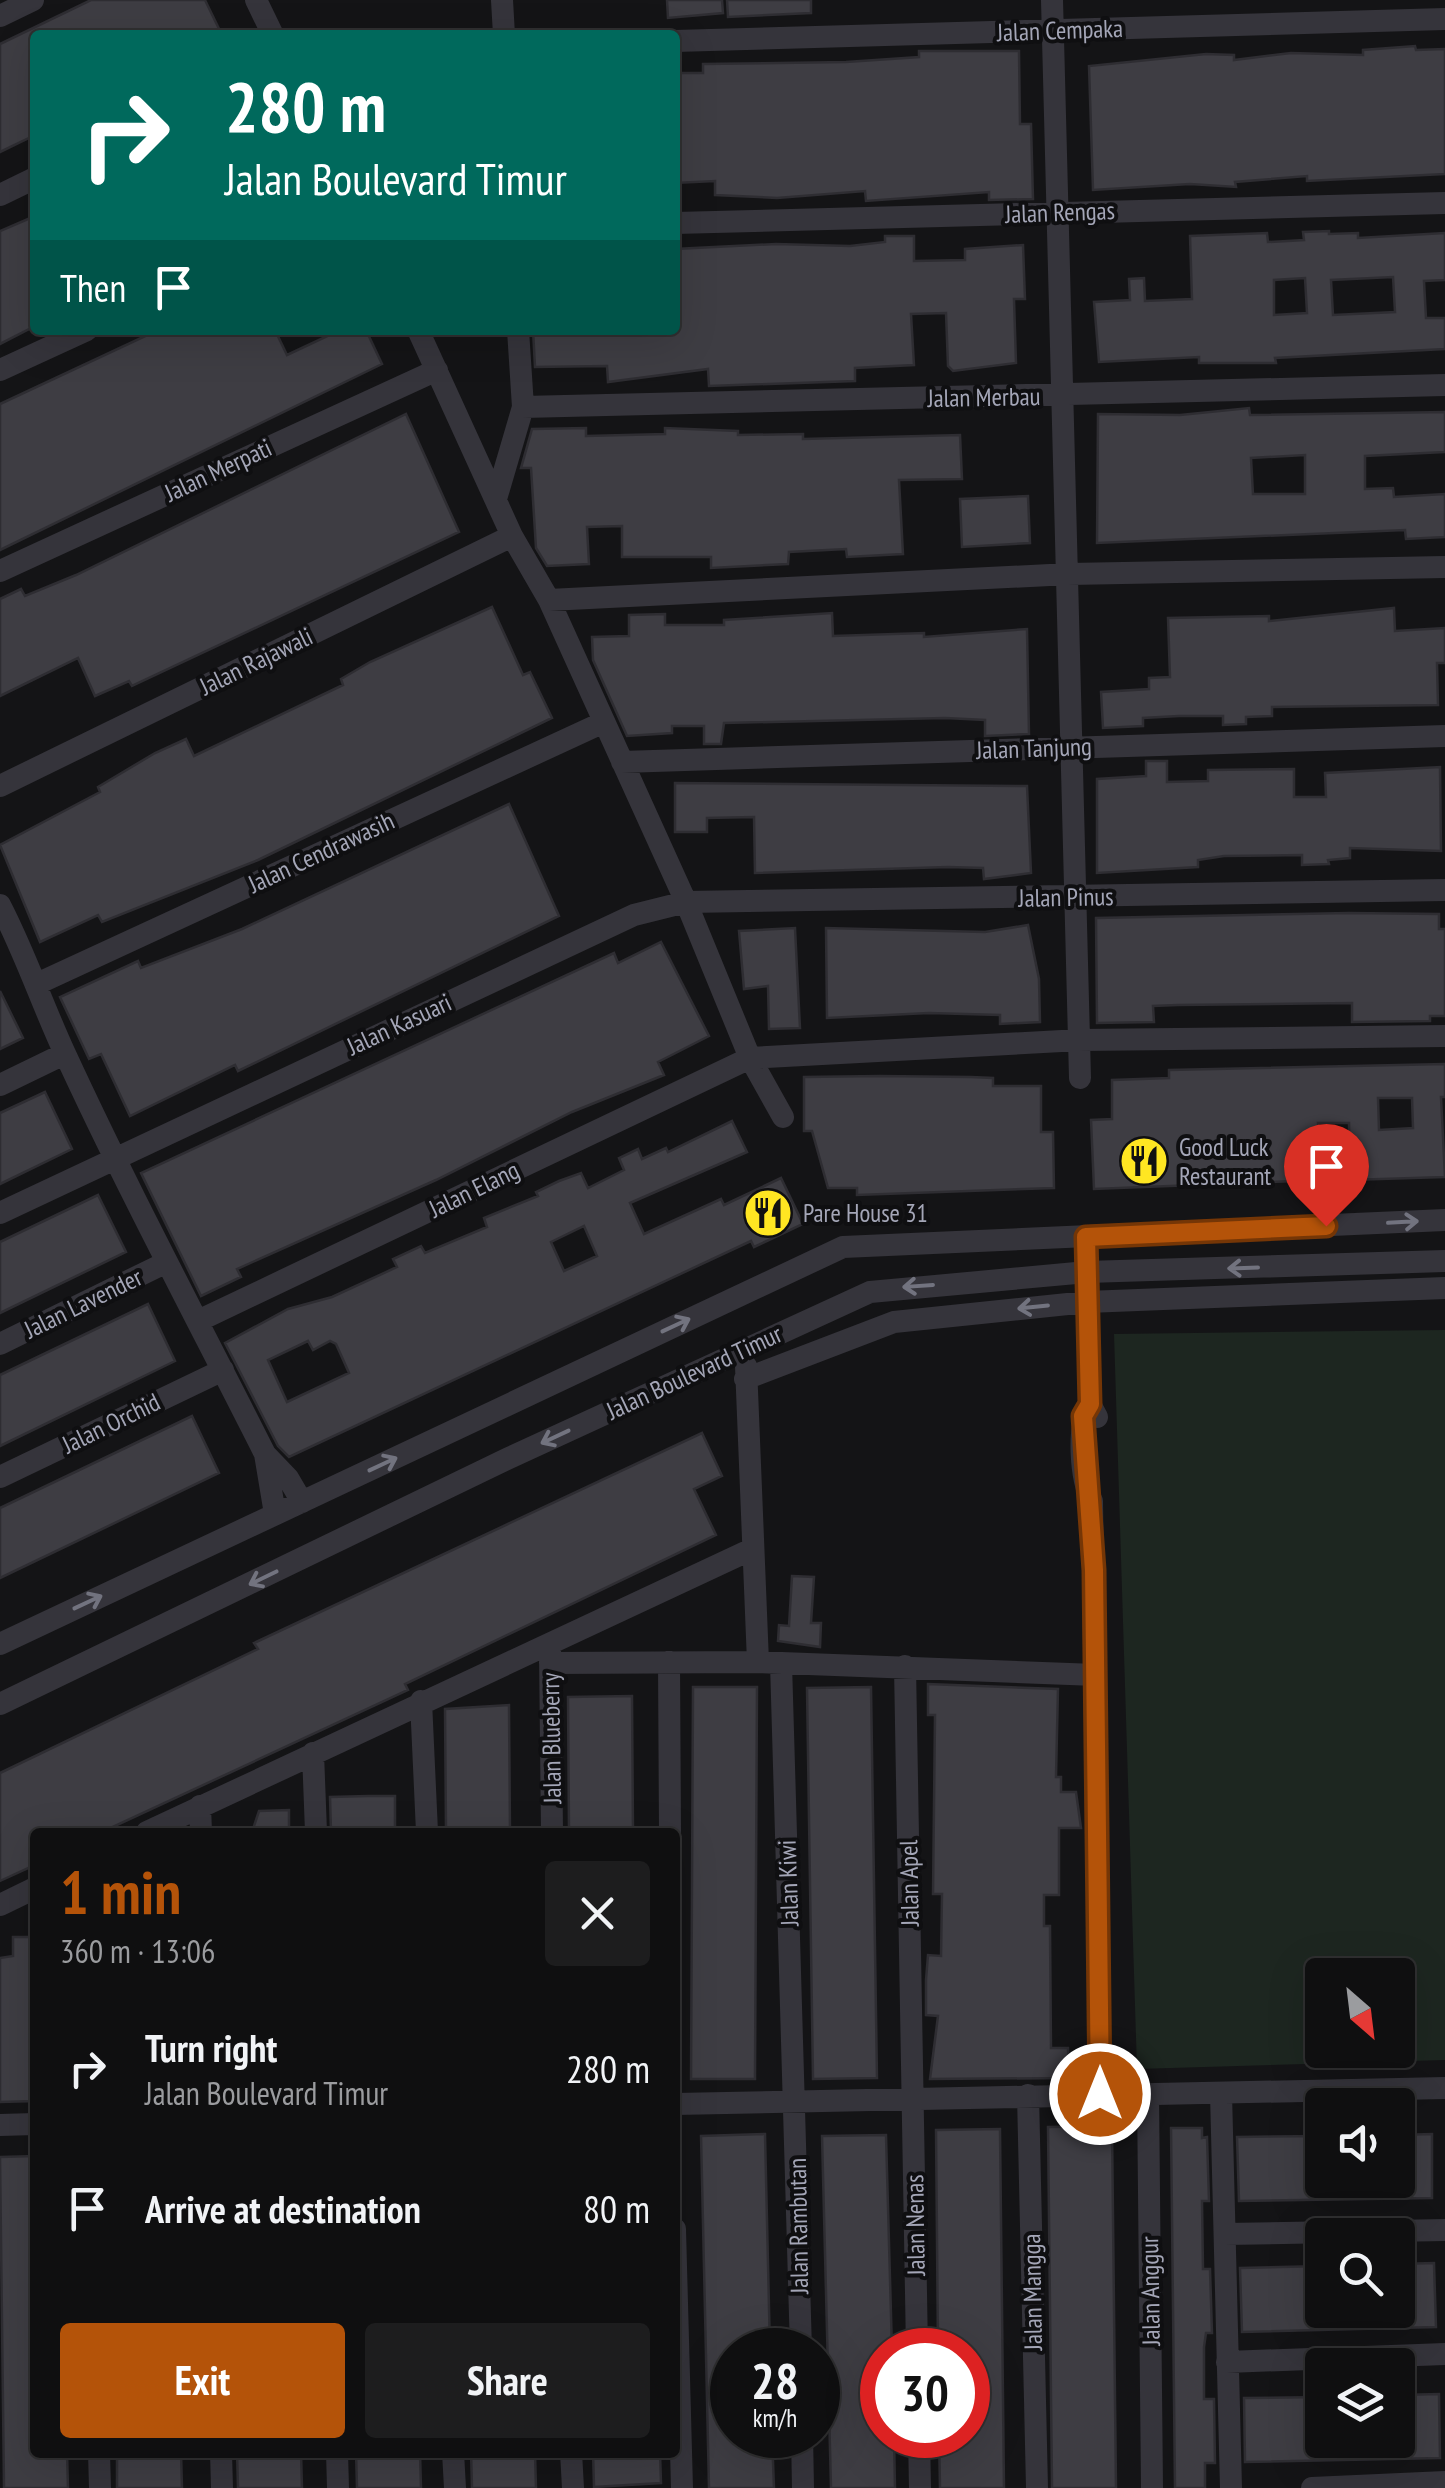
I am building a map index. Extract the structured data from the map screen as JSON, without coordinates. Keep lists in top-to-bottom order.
{
  "streets": {
    "street": [
      "Jalan Cempaka",
      "Jalan Rengas",
      "Jalan Merbau",
      "Jalan Merpati",
      "Jalan Rajawali",
      "Jalan Tanjung",
      "Jalan Cendrawasih",
      "Jalan Pinus",
      "Jalan Kasuari",
      "Jalan Elang",
      "Jalan Lavender",
      "Jalan Boulevard Timur",
      "Jalan Orchid",
      "Jalan Blueberry",
      "Jalan Kiwi",
      "Jalan Apel",
      "Jalan Nenas",
      "Jalan Rambutan",
      "Jalan Anggur",
      "Jalan Mangga"
    ]
  },
  "crossings": [
    ["Jalan Pinus", "Jalan Kasuari"],
    ["Jalan Boulevard Timur", "Jalan Kiwi"],
    ["Jalan Kiwi", "Jalan Rambutan"],
    ["Jalan Apel", "Jalan Nenas"]
  ],
  "places": {
    "restaurant": ["Good Luck Restaurant", "Pare House 31"]
  },
  "north": "bottom right",
  "page": {
    "turn": ["280 m", "Jalan Boulevard Timur"],
    "then": "Then",
    "heading": ["1 min", "360 m · 13:06"],
    "list": [
      {
        "name": "Turn right",
        "note": "Jalan Boulevard Timur",
        "value": "280 m"
      },
      {
        "name": "Arrive at destination",
        "value": "80 m"
      }
    ],
    "buttons": ["Exit", "Share"],
    "speed": "28 km/h",
    "limit": "30"
  }
}
